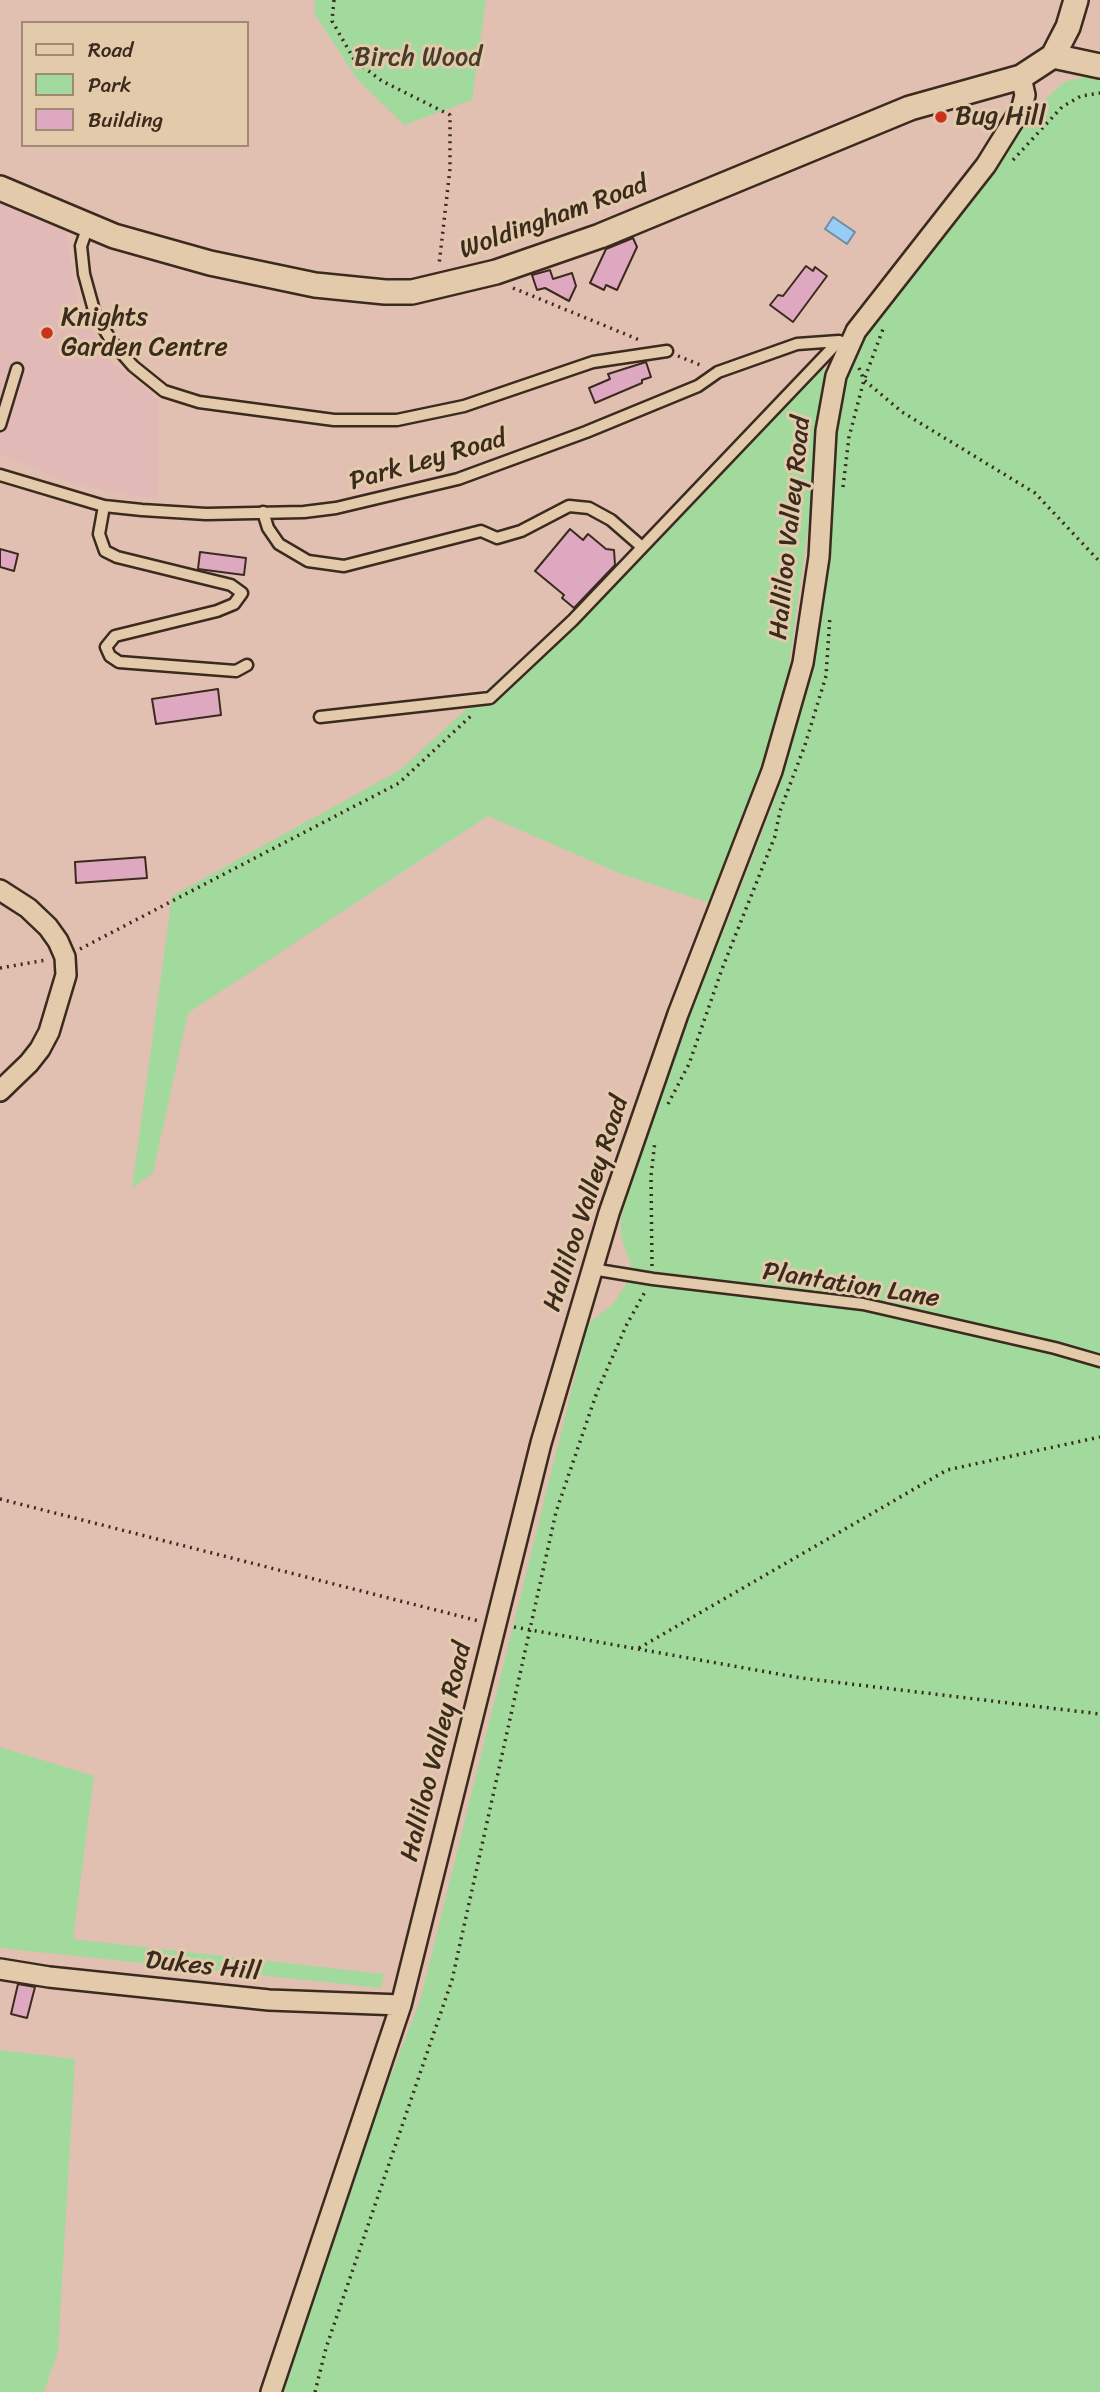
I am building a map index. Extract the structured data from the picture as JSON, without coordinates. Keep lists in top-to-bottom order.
{
  "streets": {
    "street": ["Woldingham Road", "Halliloo Valley Road", "Dukes Hill"],
    "lane": ["Park Ley Road", "Plantation Lane"]
  },
  "crossings": [
    ["Woldingham Road", "Halliloo Valley Road"],
    ["Park Ley Road", "Halliloo Valley Road"],
    ["Halliloo Valley Road", "Plantation Lane"],
    ["Halliloo Valley Road", "Dukes Hill"]
  ],
  "parks": ["Birch Wood"],
  "places": ["Bug Hill", "Knights Garden Centre"],
  "legend": ["Road", "Park", "Building"]
}
